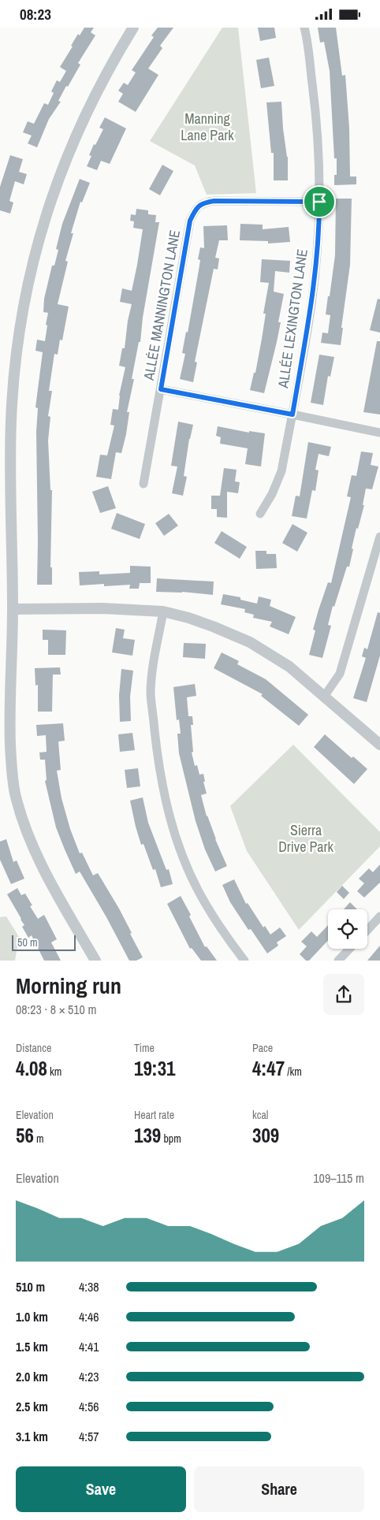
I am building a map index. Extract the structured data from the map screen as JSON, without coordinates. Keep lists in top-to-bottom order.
{
  "streets": {
    "street": ["ALLÉE MANNINGTON LANE", "ALLÉE LEXINGTON LANE"]
  },
  "crossings": [
    ["ALLÉE MANNINGTON LANE", "ALLÉE LEXINGTON LANE"]
  ],
  "parks": ["Manning Lane Park", "Sierra Drive Park"],
  "scale_bar": "50 m",
  "page": {
    "status": "08:23",
    "scale": "50 m",
    "heading": ["Morning run", "08:23 · 8 × 510 m"],
    "stats": [
      ["Distance", "4.08 km"],
      ["Time", "19:31"],
      ["Pace", "4:47 /km"],
      ["Elevation", "56 m"],
      ["Heart rate", "139 bpm"],
      ["kcal", "309"]
    ],
    "chart": ["Elevation", "109–115 m"],
    "list": [
      {
        "name": "510 m",
        "note": "4:38"
      },
      {
        "name": "1.0 km",
        "note": "4:46"
      },
      {
        "name": "1.5 km",
        "note": "4:41"
      },
      {
        "name": "2.0 km",
        "note": "4:23"
      },
      {
        "name": "2.5 km",
        "note": "4:56"
      },
      {
        "name": "3.1 km",
        "note": "4:57"
      }
    ],
    "buttons": ["Save", "Share"]
  }
}
